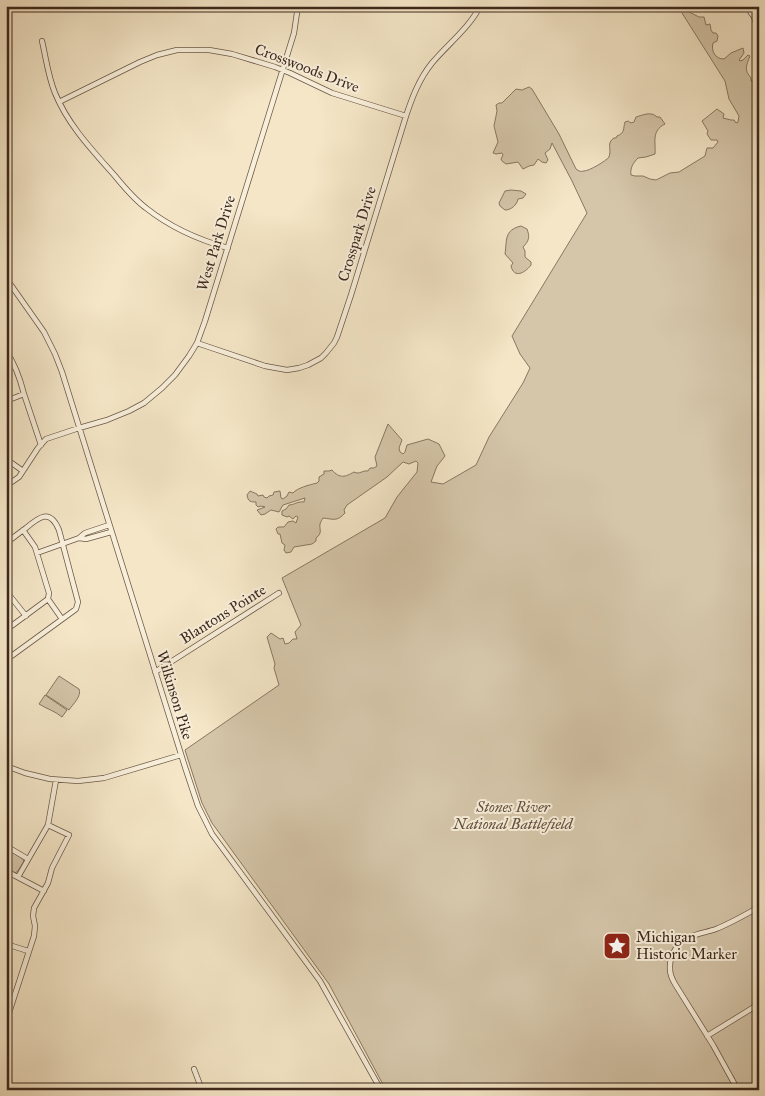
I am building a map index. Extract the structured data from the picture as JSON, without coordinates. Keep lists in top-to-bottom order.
{
  "streets": {
    "street": [
      "Crosswoods Drive",
      "Crosspark Drive",
      "West Park Drive",
      "Blantons Pointe",
      "Wilkinson Pike"
    ]
  },
  "crossings": [
    ["Crosswoods Drive", "Crosspark Drive"],
    ["Crosswoods Drive", "West Park Drive"],
    ["Crosspark Drive", "West Park Drive"],
    ["West Park Drive", "Wilkinson Pike"],
    ["Blantons Pointe", "Wilkinson Pike"]
  ],
  "parks": ["Stones River National Battlefield"],
  "places": {
    "place": ["Michigan Historic Marker"]
  }
}
